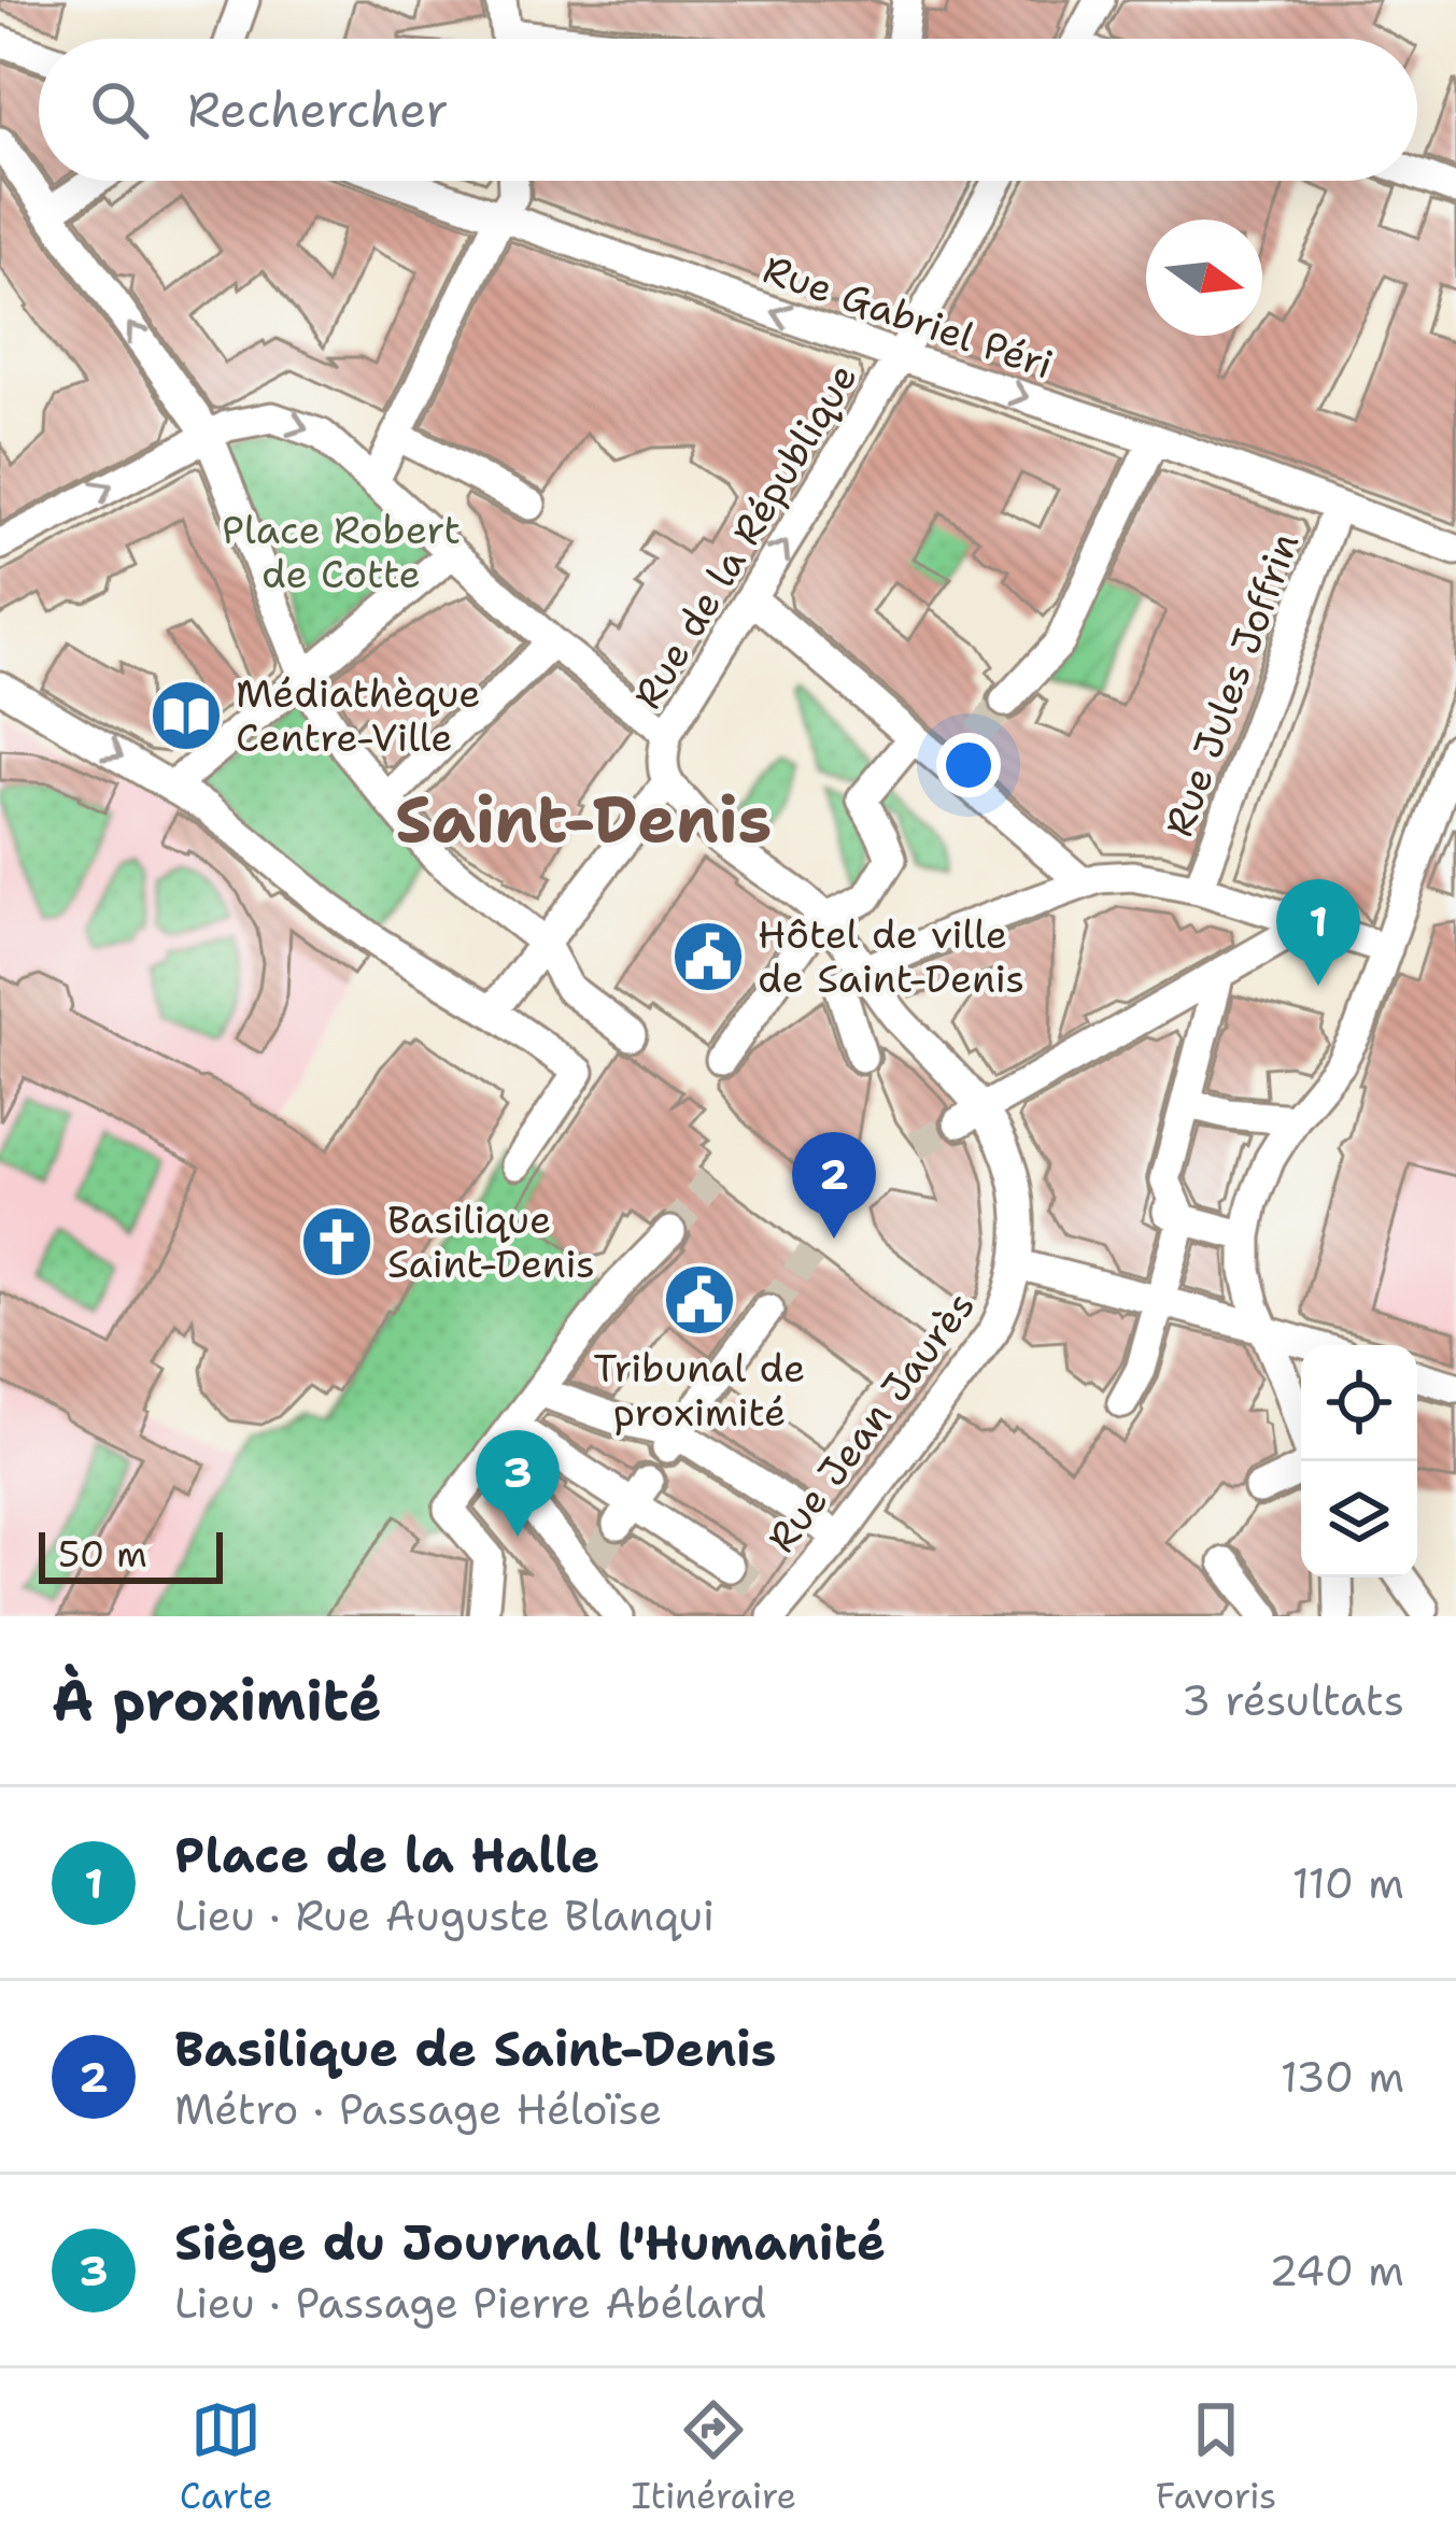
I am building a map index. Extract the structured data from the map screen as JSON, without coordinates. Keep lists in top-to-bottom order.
{
  "streets": {
    "street": [
      "Rue Gabriel Péri",
      "Rue de la République",
      "Rue Jules Joffrin",
      "Rue Jean Jaurès"
    ]
  },
  "crossings": [
    ["Rue Gabriel Péri", "Rue de la République"],
    ["Rue Gabriel Péri", "Rue Jules Joffrin"],
    ["Rue de la République", "Rue Jean Jaurès"]
  ],
  "one_way": ["Rue de la République"],
  "districts": ["Saint-Denis"],
  "parks": ["Place Robert de Cotte"],
  "places": {
    "library": ["Médiathèque Centre-Ville"],
    "public building": ["Hôtel de ville de Saint-Denis", "Tribunal de proximité"],
    "church": ["Basilique Saint-Denis"]
  },
  "scale_bar": "50 m",
  "north": "right",
  "page": {
    "search": "Rechercher",
    "pins": ["1", "2", "3"],
    "scale": "50 m",
    "heading": ["À proximité", "3 résultats"],
    "list": [
      {
        "mark": "1",
        "name": "Place de la Halle",
        "note": "Lieu · Rue Auguste Blanqui",
        "value": "110 m"
      },
      {
        "mark": "2",
        "name": "Basilique de Saint-Denis",
        "note": "Métro · Passage Héloïse",
        "value": "130 m"
      },
      {
        "mark": "3",
        "name": "Siège du Journal l'Humanité",
        "note": "Lieu · Passage Pierre Abélard",
        "value": "240 m"
      }
    ],
    "nav": ["Carte", "Itinéraire", "Favoris"]
  }
}
